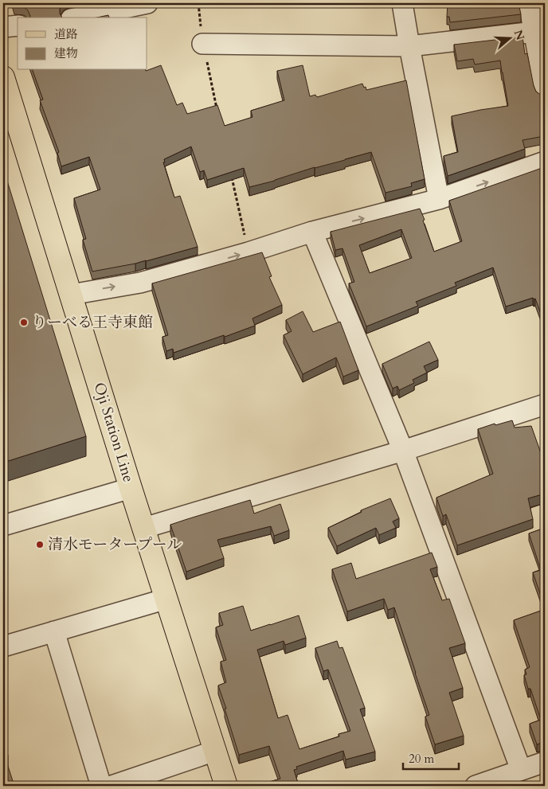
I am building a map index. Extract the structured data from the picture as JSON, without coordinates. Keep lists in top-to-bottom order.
{
  "streets": {
    "main road": ["Oji Station Line"]
  },
  "places": ["りーべる王寺東館", "清水モータープール"],
  "legend": ["道路", "建物"],
  "scale_bar": "20 m",
  "north": "right"
}
